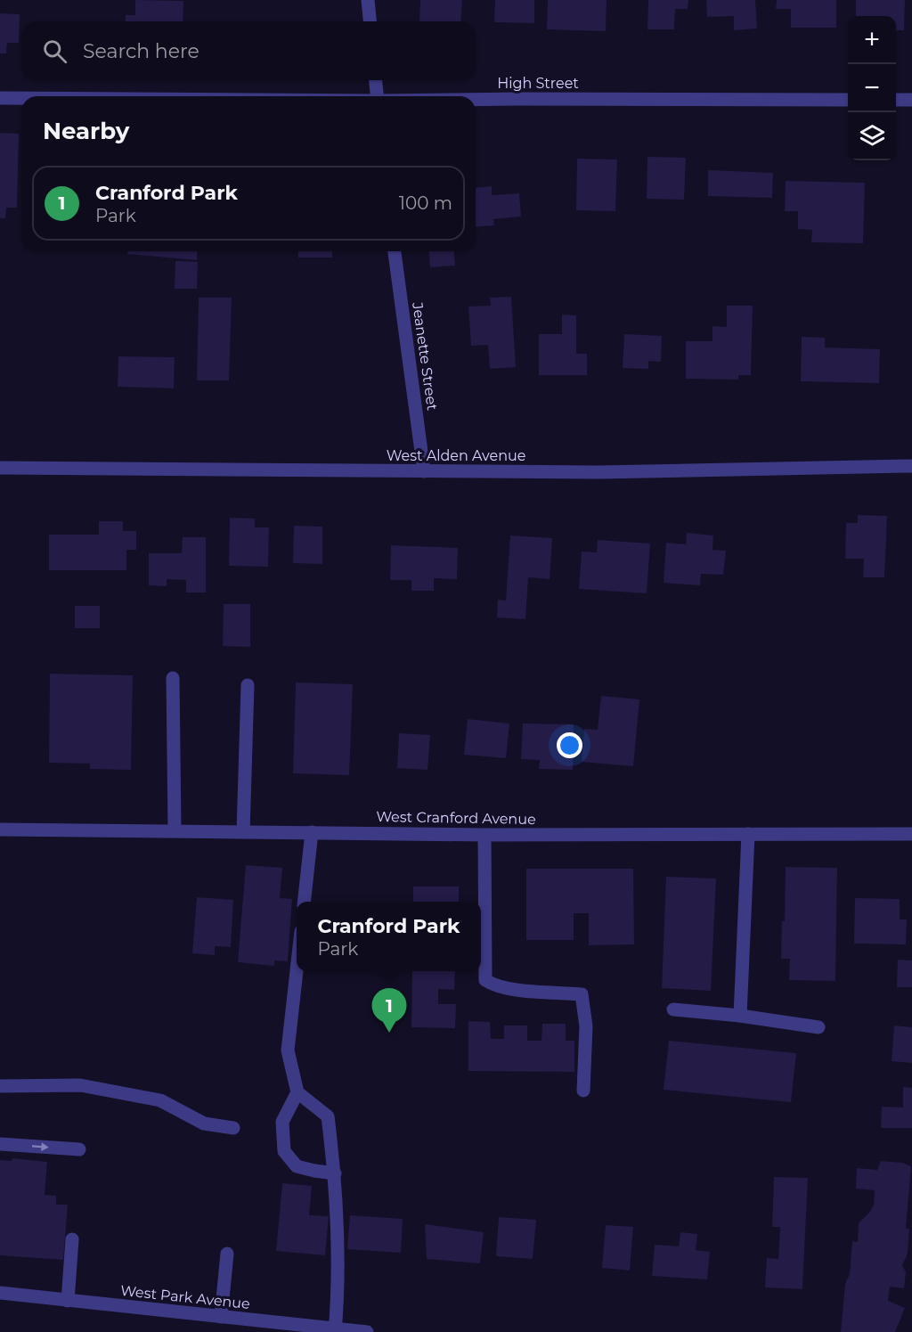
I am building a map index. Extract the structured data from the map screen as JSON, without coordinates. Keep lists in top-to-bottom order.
{
  "streets": {
    "street": [
      "High Street",
      "Jeanette Street",
      "West Alden Avenue",
      "West Cranford Avenue",
      "West Park Avenue"
    ]
  },
  "crossings": [
    ["Jeanette Street", "West Alden Avenue"]
  ],
  "page": {
    "map_buttons": ["+", "−"],
    "search": "Search here",
    "heading": "Nearby",
    "list": [
      {
        "mark": "1",
        "name": "Cranford Park",
        "note": "Park",
        "value": "100 m"
      }
    ],
    "popup": ["Cranford Park", "Park"],
    "pins": "1"
  }
}
